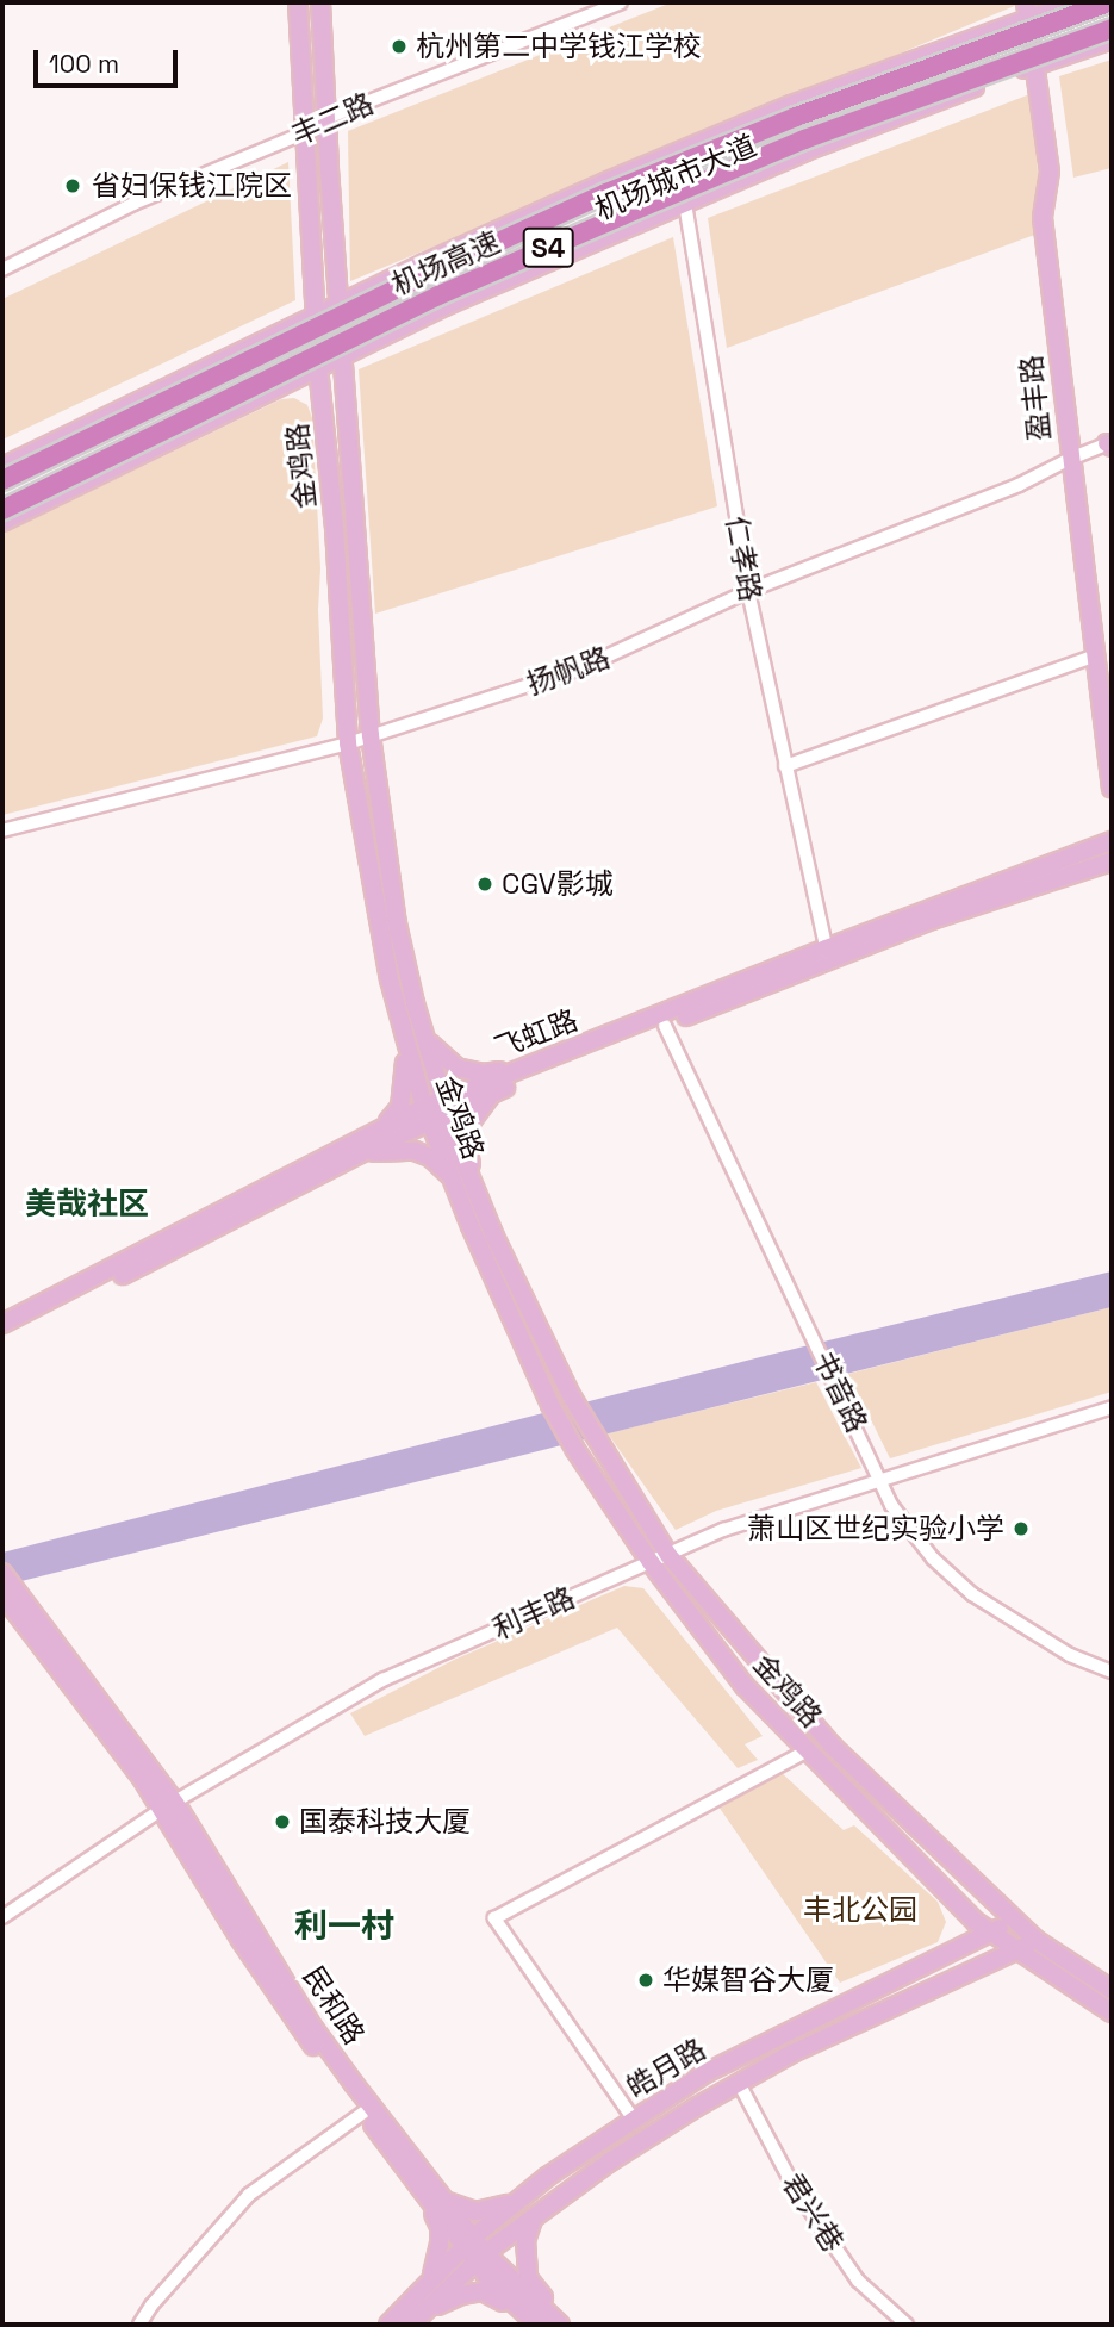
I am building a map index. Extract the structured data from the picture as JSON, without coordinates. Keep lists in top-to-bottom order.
{
  "streets": {
    "highway": ["S4", "机场高速"],
    "main road": [
      "机场城市大道",
      "盈丰路",
      "金鸡路",
      "飞虹路",
      "民和路",
      "皓月路"
    ],
    "street": [
      "丰二路",
      "仁孝路",
      "扬帆路",
      "书音路",
      "利丰路",
      "君兴巷"
    ]
  },
  "crossings": [
    ["丰二路", "金鸡路"],
    ["机场城市大道", "盈丰路"],
    ["机场城市大道", "金鸡路"],
    ["机场城市大道", "仁孝路"],
    ["盈丰路", "扬帆路"],
    ["金鸡路", "扬帆路"],
    ["金鸡路", "飞虹路"],
    ["金鸡路", "利丰路"],
    ["金鸡路", "皓月路"],
    ["仁孝路", "扬帆路"],
    ["仁孝路", "飞虹路"],
    ["飞虹路", "书音路"],
    ["书音路", "利丰路"],
    ["利丰路", "民和路"],
    ["民和路", "皓月路"],
    ["皓月路", "君兴巷"]
  ],
  "districts": ["美哉社区", "利一村"],
  "parks": ["丰北公园"],
  "places": [
    "杭州第二中学钱江学校",
    "省妇保钱江院区",
    "CGV影城",
    "萧山区世纪实验小学",
    "国泰科技大厦",
    "华媒智谷大厦"
  ],
  "scale_bar": "100 m"
}
